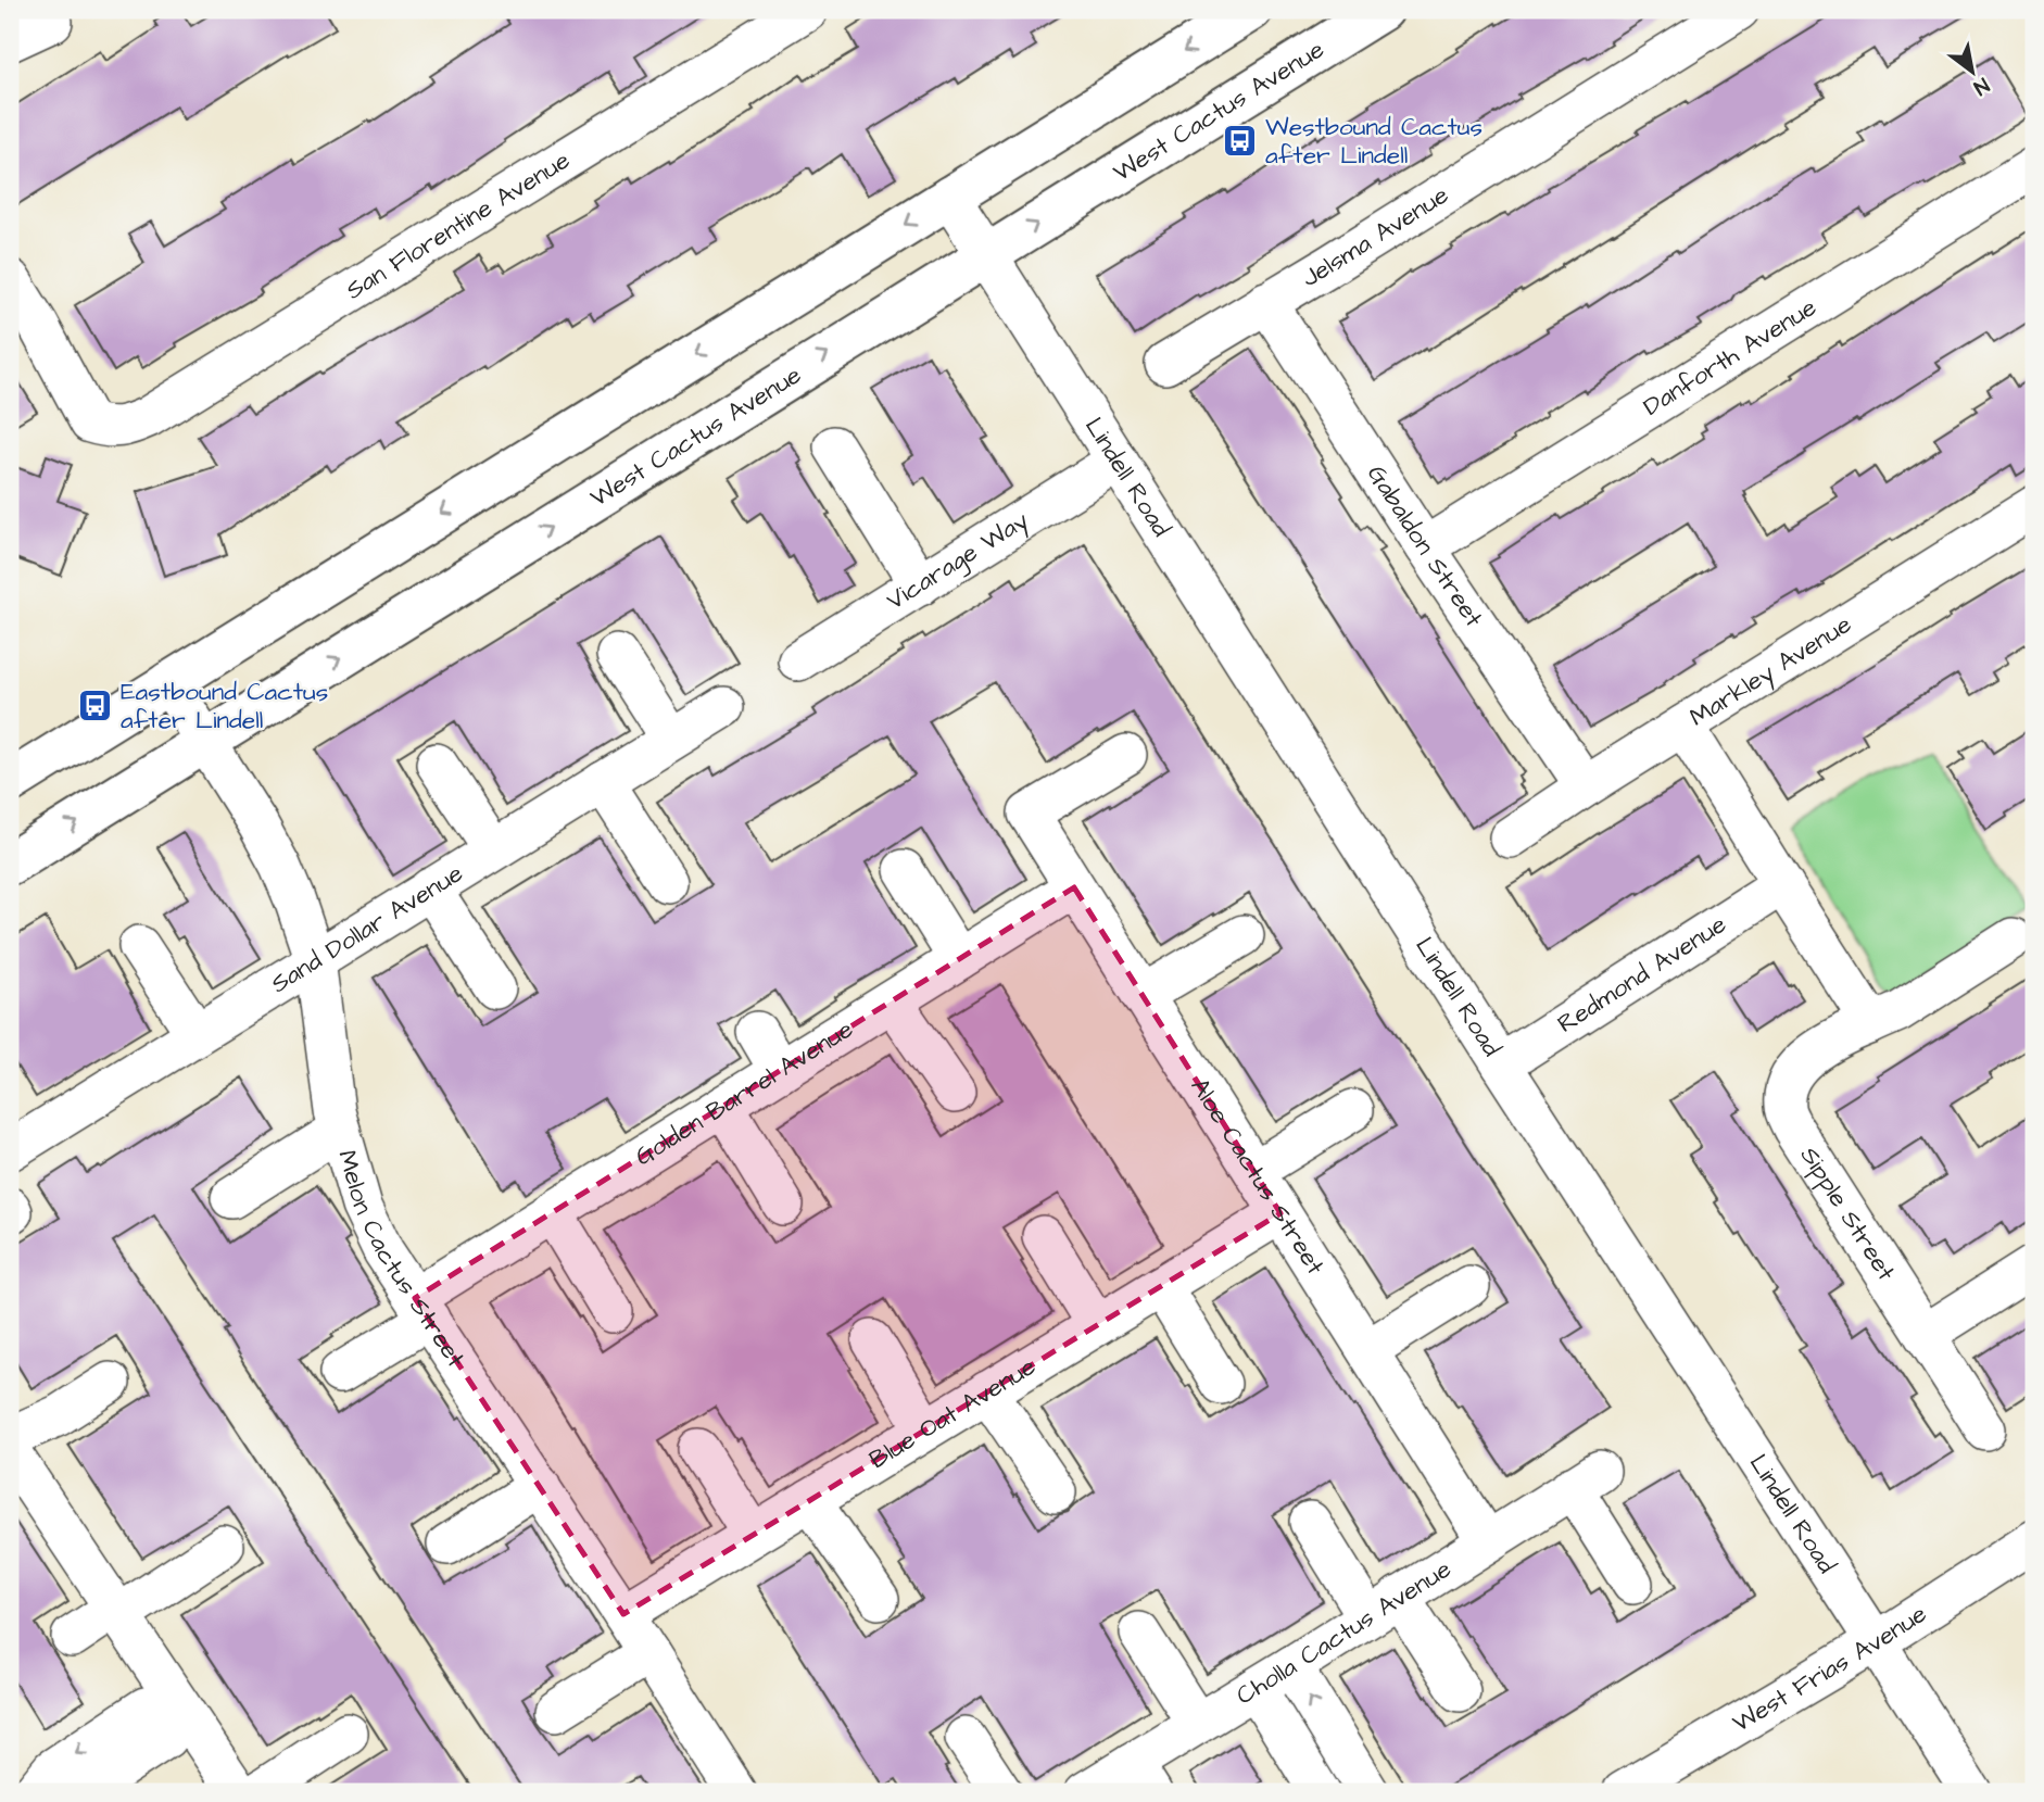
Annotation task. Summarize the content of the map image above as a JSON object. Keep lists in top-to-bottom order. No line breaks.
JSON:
{"streets":{"main road":["West Cactus Avenue"],"street":["San Florentine Avenue","Jelsma Avenue","Danforth Avenue","Lindell Road","Gabaldon Street","Vicarage Way","Markley Avenue","Sand Dollar Avenue","Redmond Avenue","Golden Barrel Avenue","Aloe Cactus Street","Sipple Street","Melon Cactus Street","Blue Oat Avenue","Cholla Cactus Avenue","West Frias Avenue"]},"crossings":[["West Cactus Avenue","Lindell Road"],["West Cactus Avenue","Melon Cactus Street"],["Jelsma Avenue","Gabaldon Street"],["Danforth Avenue","Gabaldon Street"],["Lindell Road","Vicarage Way"],["Lindell Road","Redmond Avenue"],["Lindell Road","West Frias Avenue"],["Gabaldon Street","Markley Avenue"],["Sand Dollar Avenue","Melon Cactus Street"],["Golden Barrel Avenue","Aloe Cactus Street"],["Golden Barrel Avenue","Melon Cactus Street"],["Aloe Cactus Street","Blue Oat Avenue"],["Aloe Cactus Street","Cholla Cactus Avenue"],["Melon Cactus Street","Blue Oat Avenue"]],"places":{"bus stop":["Westbound Cactus after Lindell","Eastbound Cactus after Lindell"]},"north":"bottom right"}
